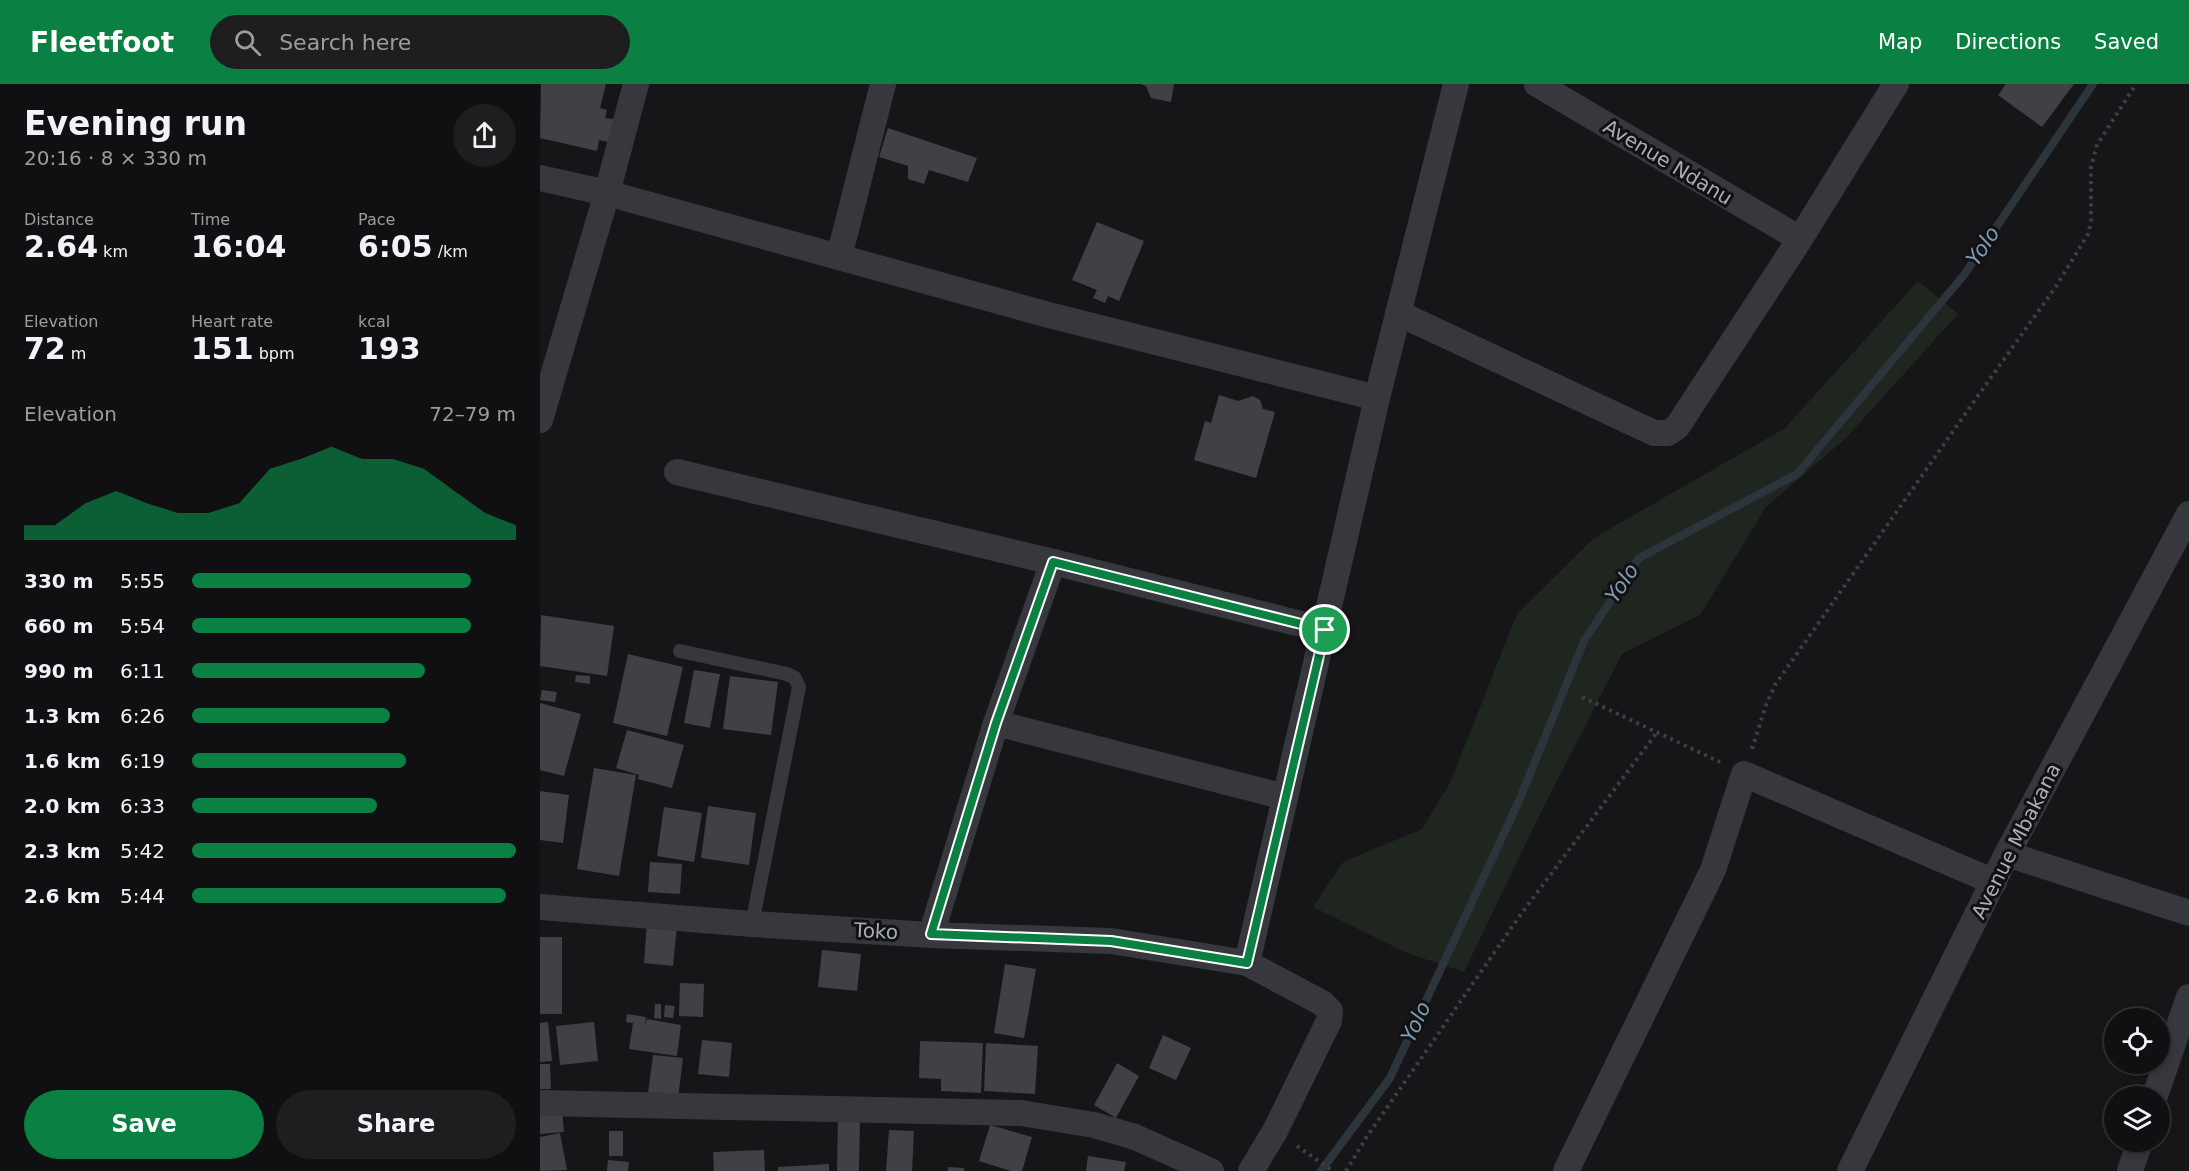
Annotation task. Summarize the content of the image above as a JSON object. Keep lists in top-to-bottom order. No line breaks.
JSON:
{"streets":{"street":["Avenue Ndanu","Avenue Mbakana","Toko"]},"water":["Yolo"],"page":{"header":"Fleetfoot","search":"Search here","nav":["Map","Directions","Saved"],"heading":["Evening run","20:16 · 8 × 330 m"],"stats":[["Distance","2.64 km"],["Time","16:04"],["Pace","6:05 /km"],["Elevation","72 m"],["Heart rate","151 bpm"],["kcal","193"]],"chart":["Elevation","72–79 m"],"list":[{"name":"330 m","note":"5:55"},{"name":"660 m","note":"5:54"},{"name":"990 m","note":"6:11"},{"name":"1.3 km","note":"6:26"},{"name":"1.6 km","note":"6:19"},{"name":"2.0 km","note":"6:33"},{"name":"2.3 km","note":"5:42"},{"name":"2.6 km","note":"5:44"}],"buttons":["Save","Share"]}}
